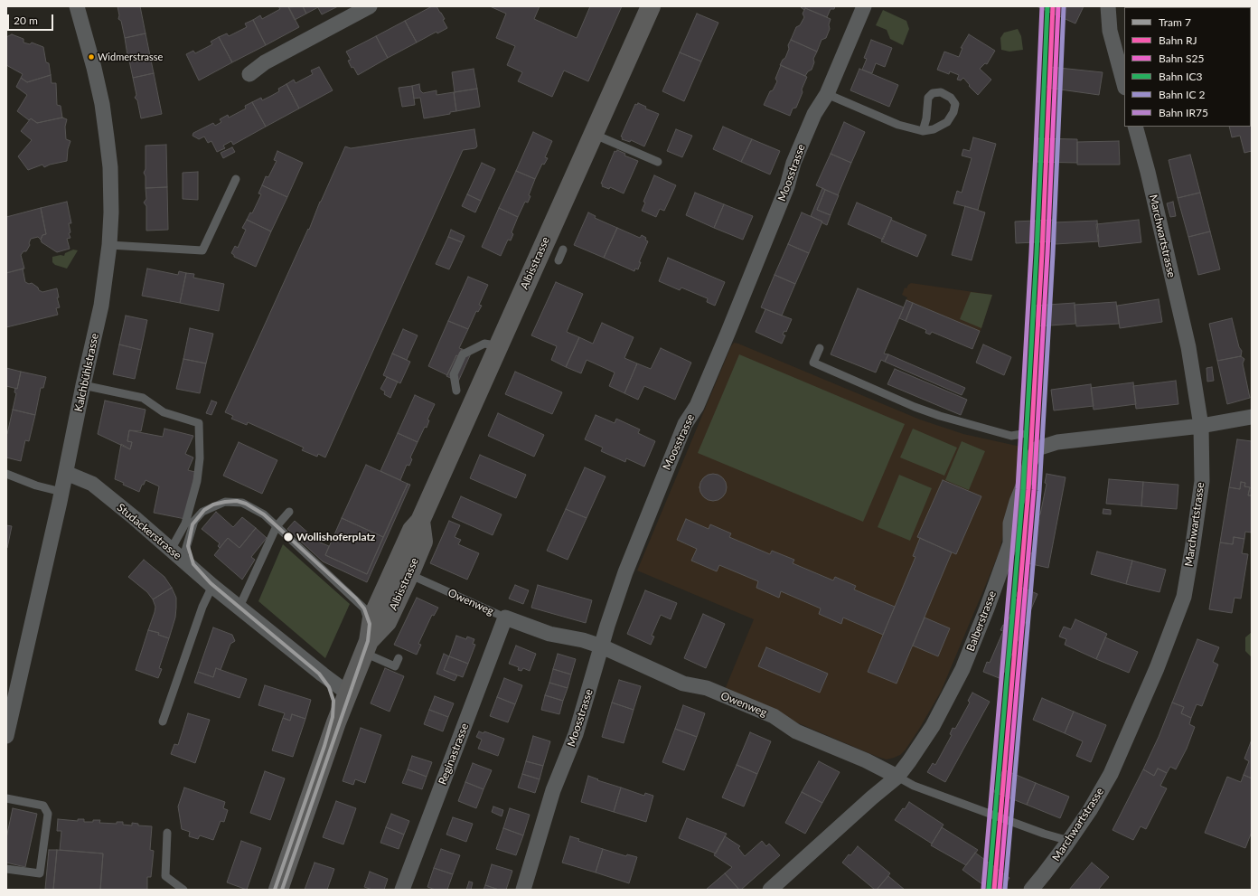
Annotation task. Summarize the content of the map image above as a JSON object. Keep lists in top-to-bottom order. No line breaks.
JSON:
{"streets":{"main road":["Albisstrasse"],"street":["Moosstrasse","Marchwartstrasse","Kalchbühlstrasse","Studackerstrasse","Owenweg","Balberstrasse","Reginastrasse"]},"crossings":[["Moosstrasse","Owenweg"],["Marchwartstrasse","Owenweg"],["Marchwartstrasse","Balberstrasse"],["Albisstrasse","Studackerstrasse"],["Kalchbühlstrasse","Studackerstrasse"],["Owenweg","Balberstrasse"],["Owenweg","Reginastrasse"]],"places":["Widmerstrasse","Wollishoferplatz"],"lines":["rail line RJ","rail line S25","rail line IC3","rail line IR75","tram line 7"],"legend":["Tram 7","Bahn RJ","Bahn S25","Bahn IC3","Bahn IC 2","Bahn IR75"],"scale_bar":"20 m"}
